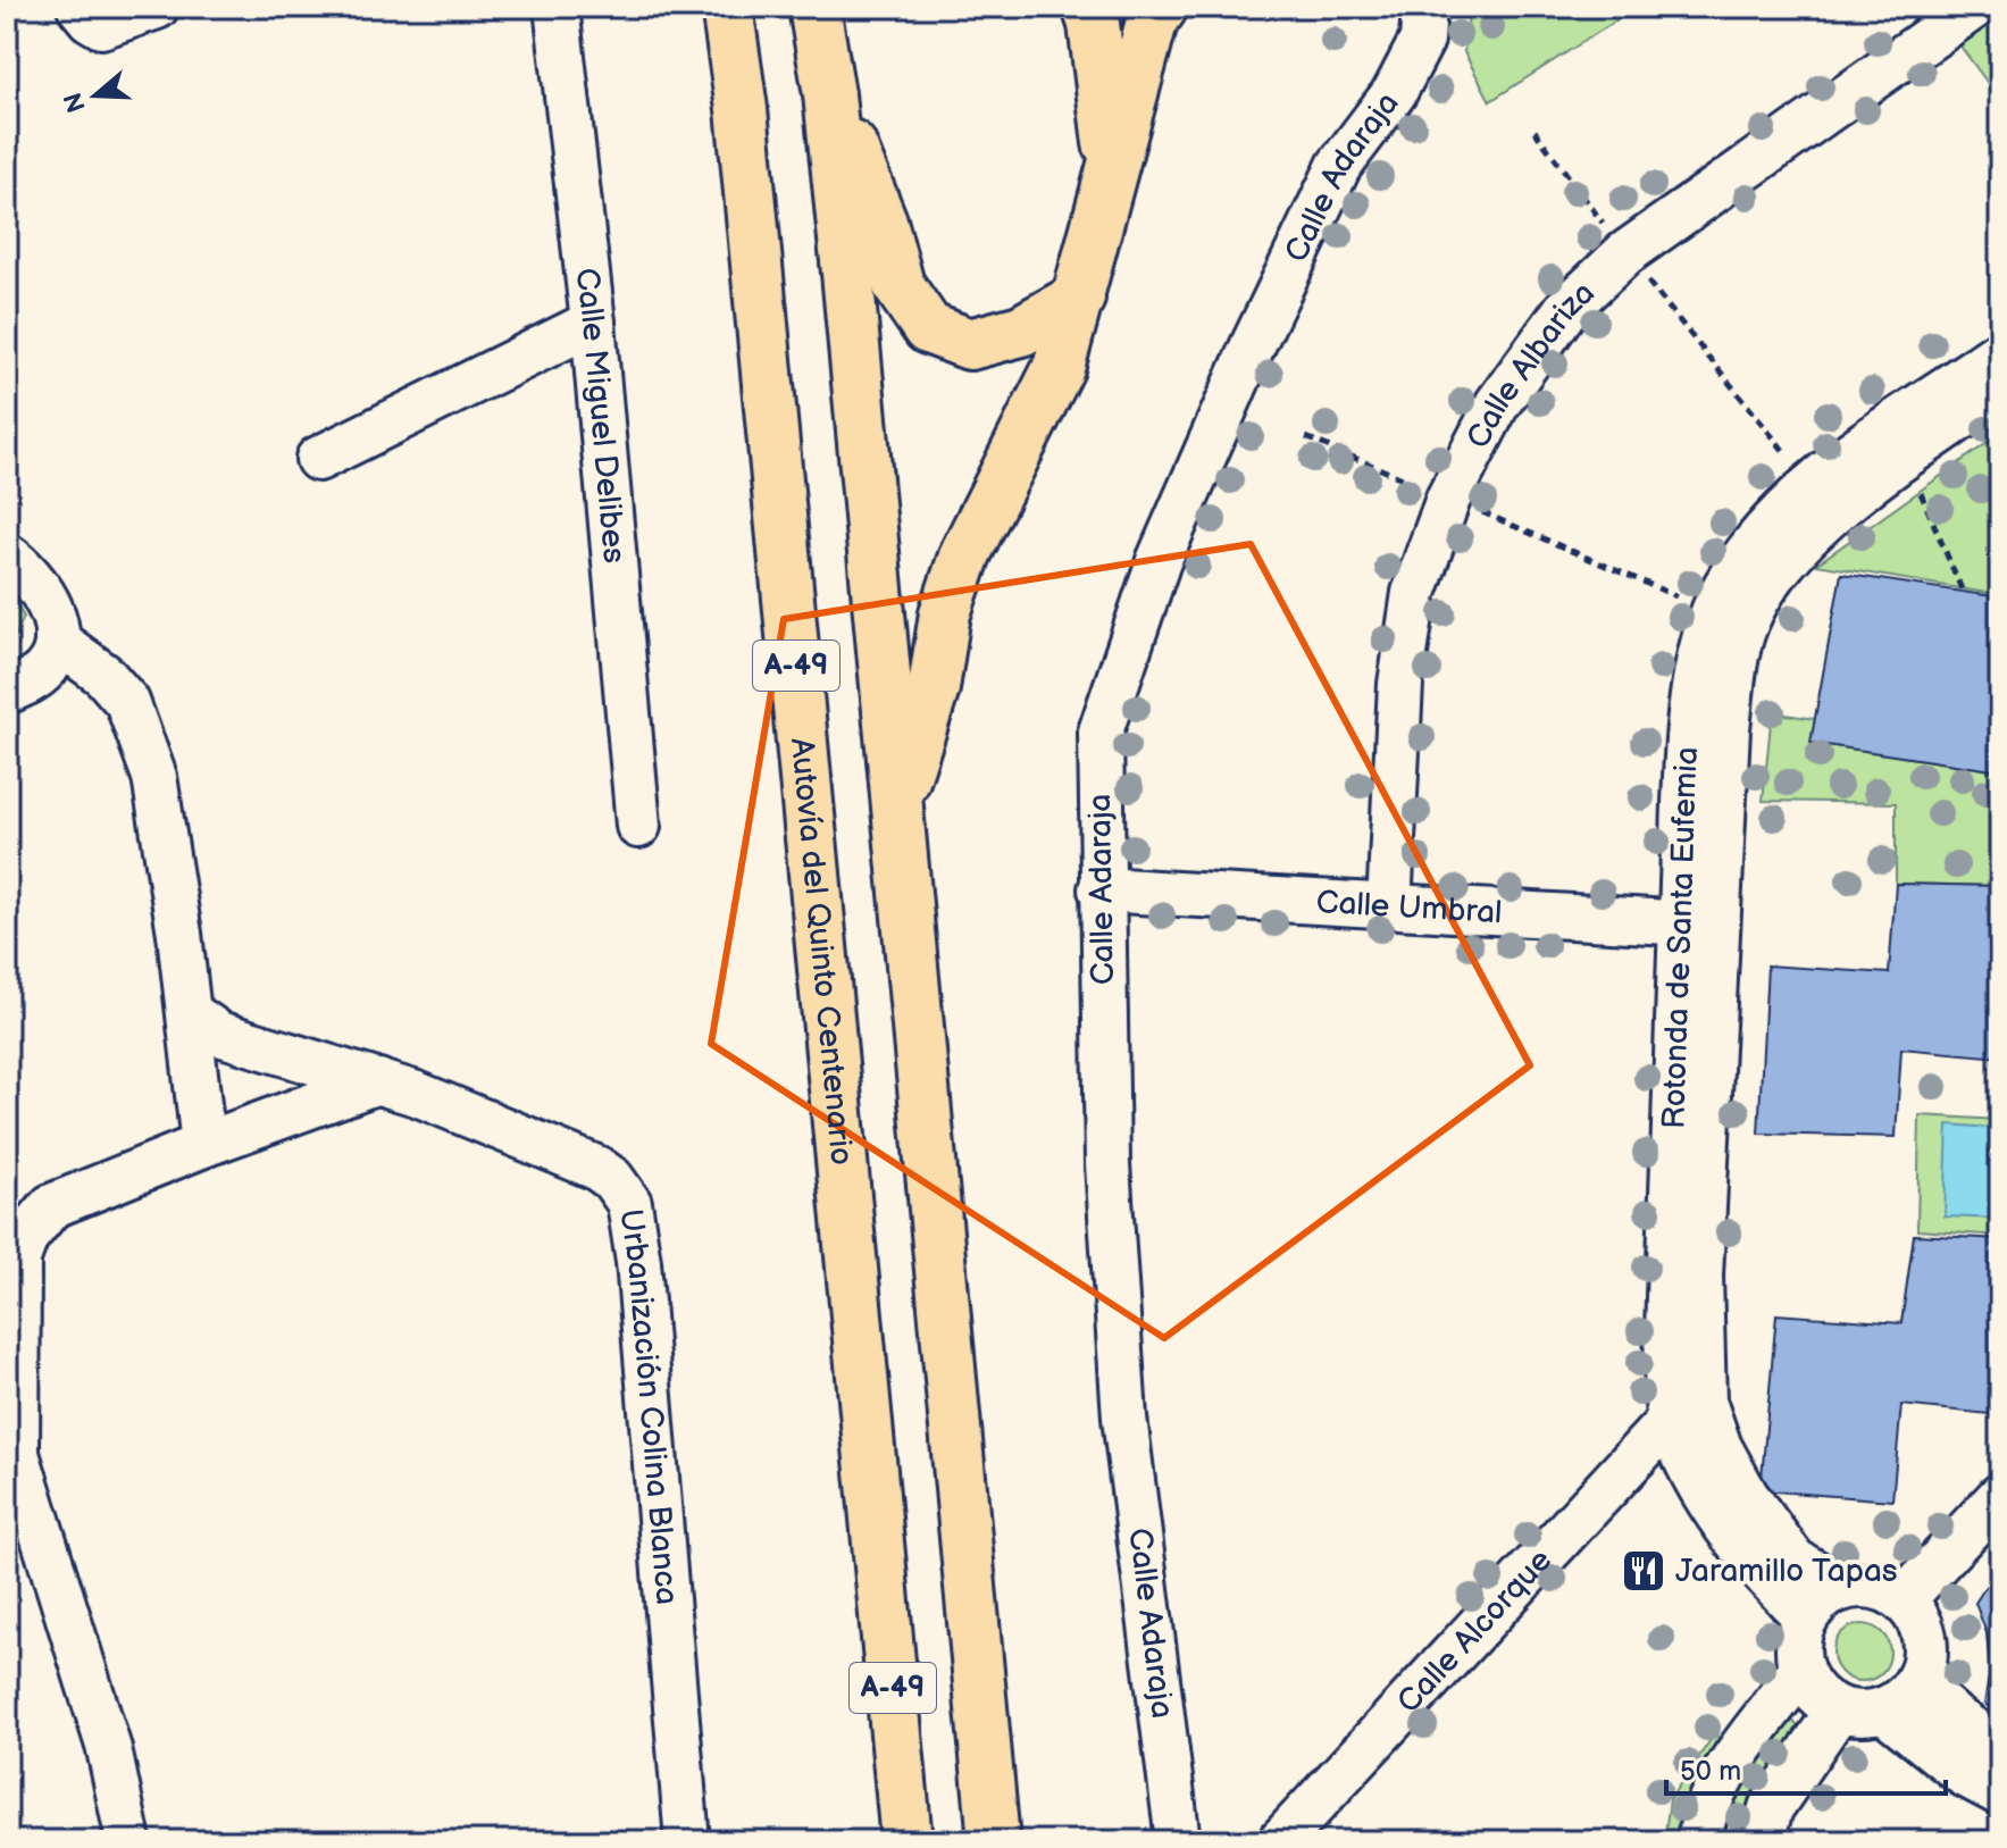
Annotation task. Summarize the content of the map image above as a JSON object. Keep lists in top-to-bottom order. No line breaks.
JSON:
{"streets":{"highway":["A-49","Autovía del Quinto Centenario"],"street":["Calle Adaraja","Calle Albariza","Calle Miguel Delibes","Calle Umbral","Rotonda de Santa Eufemia","Urbanización Colina Blanca","Calle Alcorque"]},"crossings":[["Calle Adaraja","Calle Umbral"],["Calle Albariza","Calle Umbral"],["Calle Umbral","Rotonda de Santa Eufemia"],["Rotonda de Santa Eufemia","Calle Alcorque"]],"places":{"restaurant":["Jaramillo Tapas"]},"scale_bar":"50 m","north":"left"}
